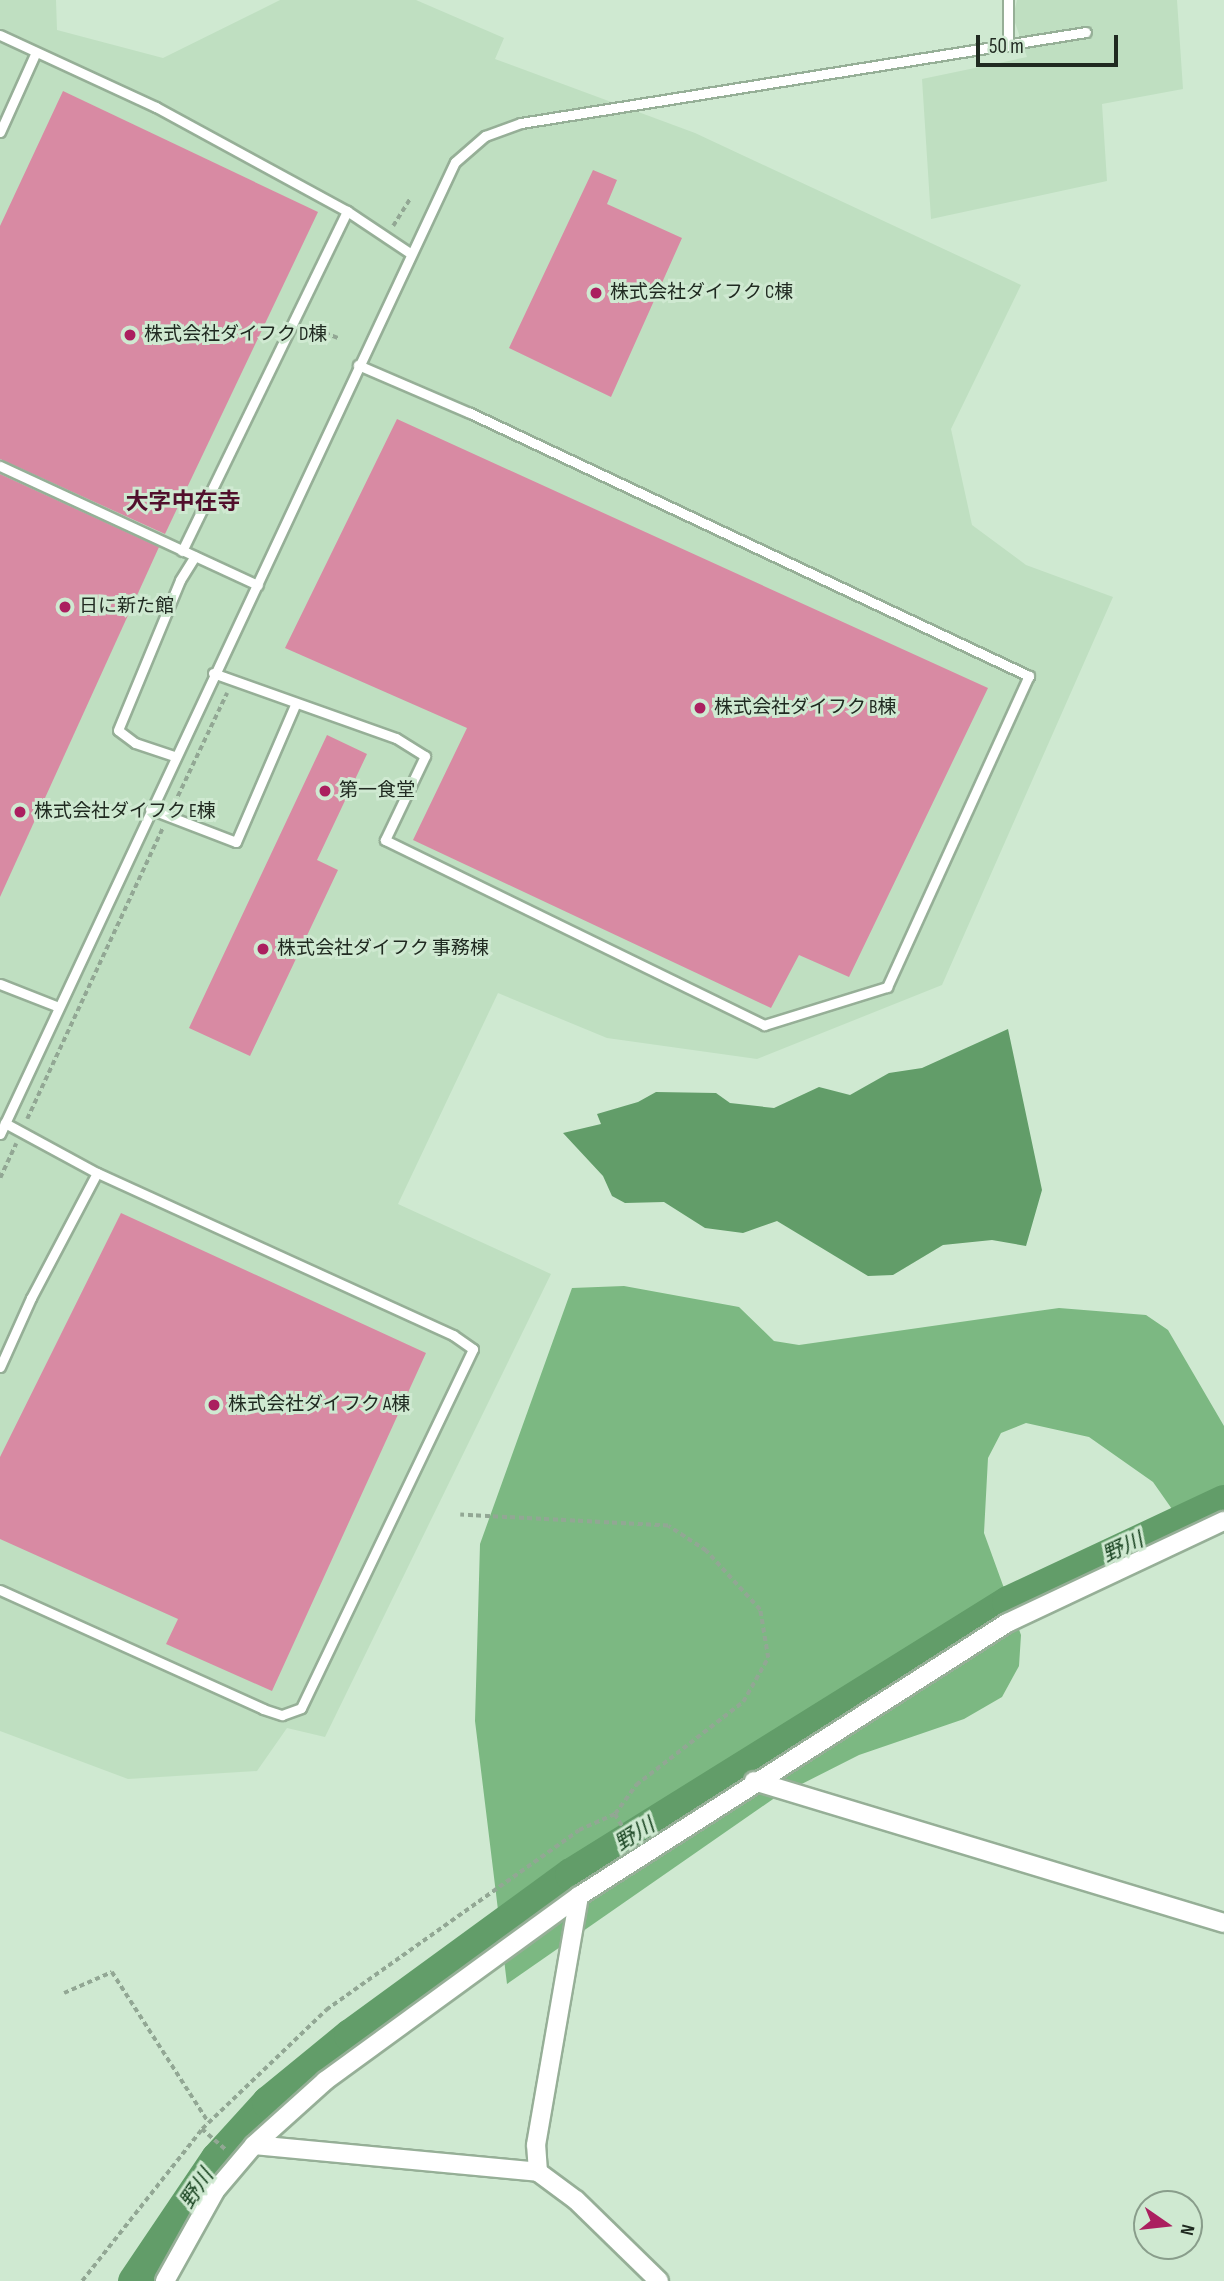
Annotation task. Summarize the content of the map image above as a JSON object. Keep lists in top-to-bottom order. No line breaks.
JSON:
{"districts":["大字中在寺"],"water":["野川"],"places":["株式会社ダイフク C棟","株式会社ダイフク D棟","日に新た館","株式会社ダイフク B棟","第一食堂","株式会社ダイフク E棟","株式会社ダイフク 事務棟","株式会社ダイフク A棟"],"scale_bar":"50 m","north":"right"}
